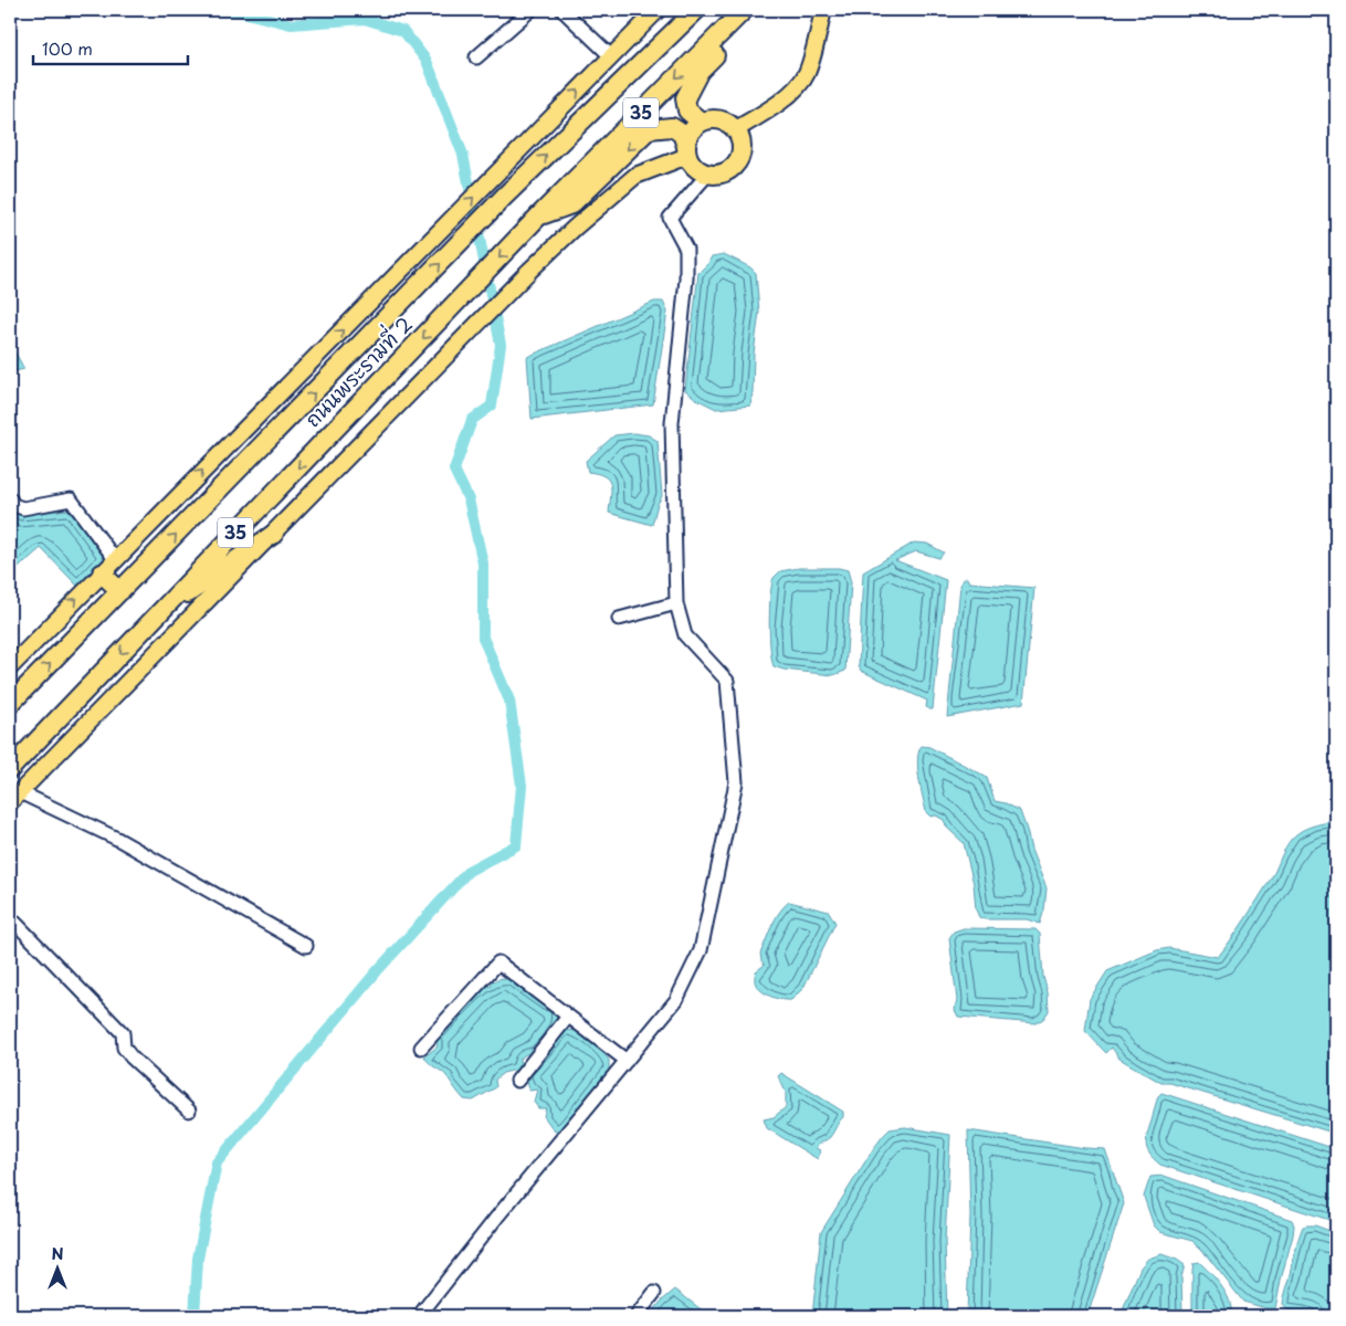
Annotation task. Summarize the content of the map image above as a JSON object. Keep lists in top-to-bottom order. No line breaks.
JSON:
{"streets":{"highway":["35","ถนนพระรามที่ 2"]},"scale_bar":"100 m","north":"top"}
